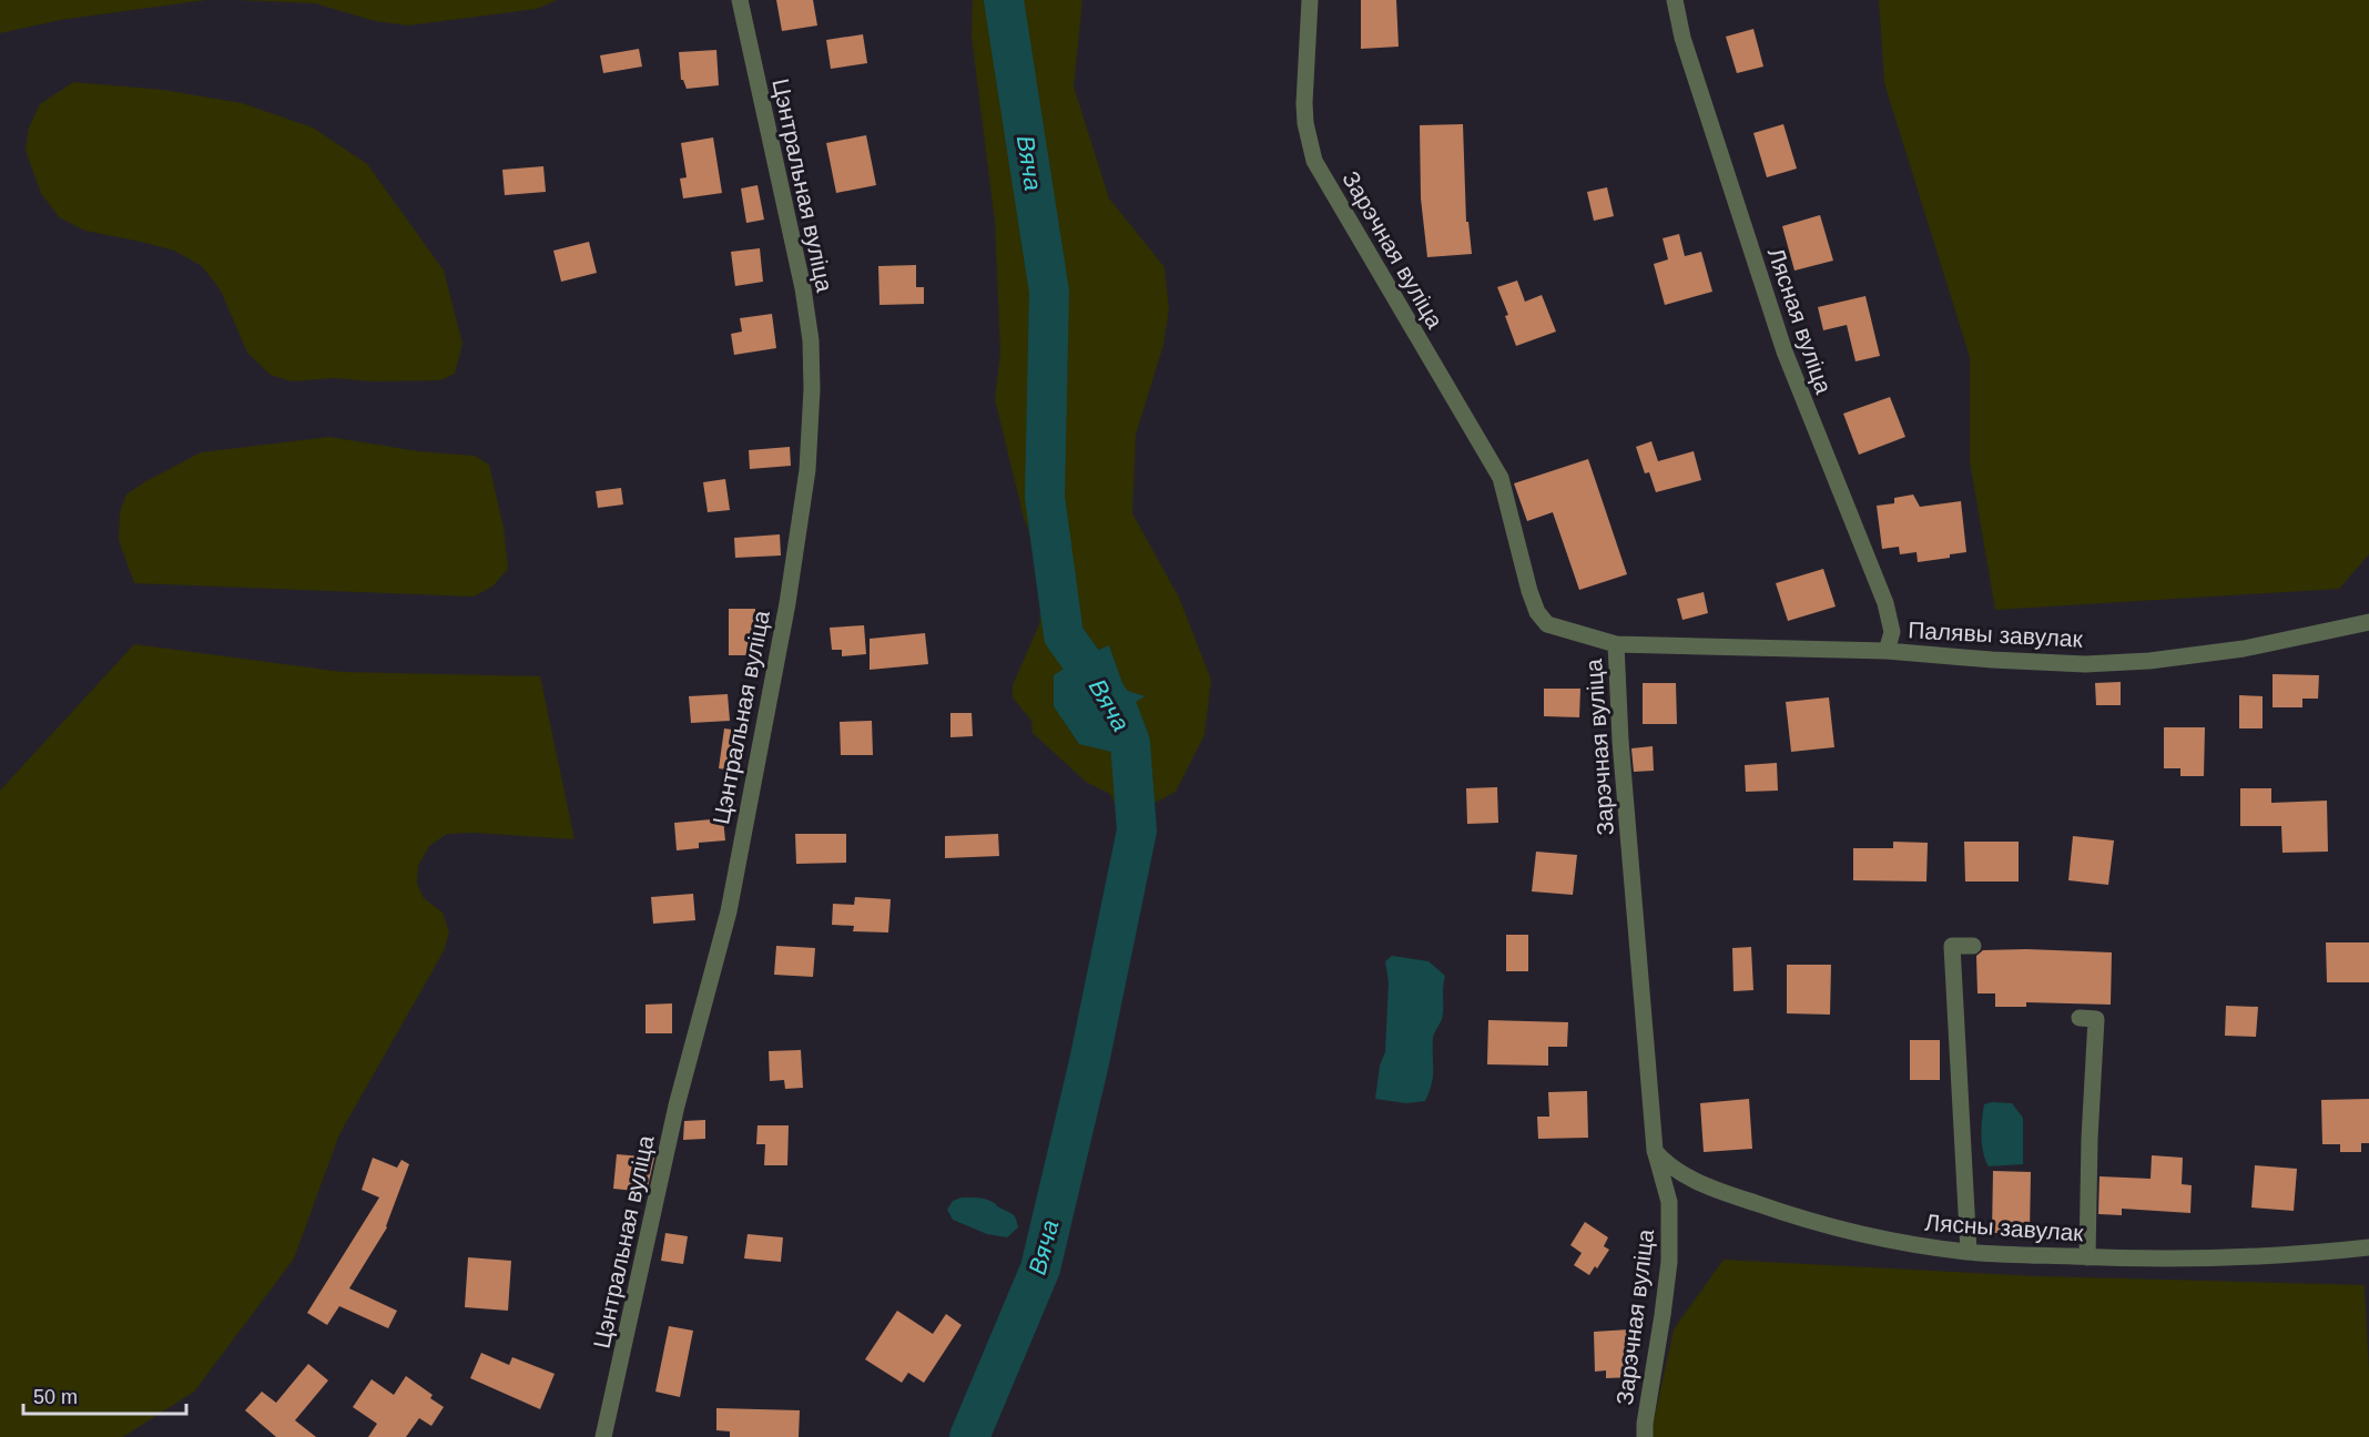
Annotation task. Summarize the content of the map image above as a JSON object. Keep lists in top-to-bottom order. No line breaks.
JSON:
{"streets":{"street":["Цэнтральная вуліца","Зарэчная вуліца","Лясная вуліца","Палявы завулак","Лясны завулак"]},"crossings":[["Зарэчная вуліца","Палявы завулак"],["Зарэчная вуліца","Лясны завулак"],["Лясная вуліца","Палявы завулак"]],"water":["Вяча"],"scale_bar":"50 m"}
